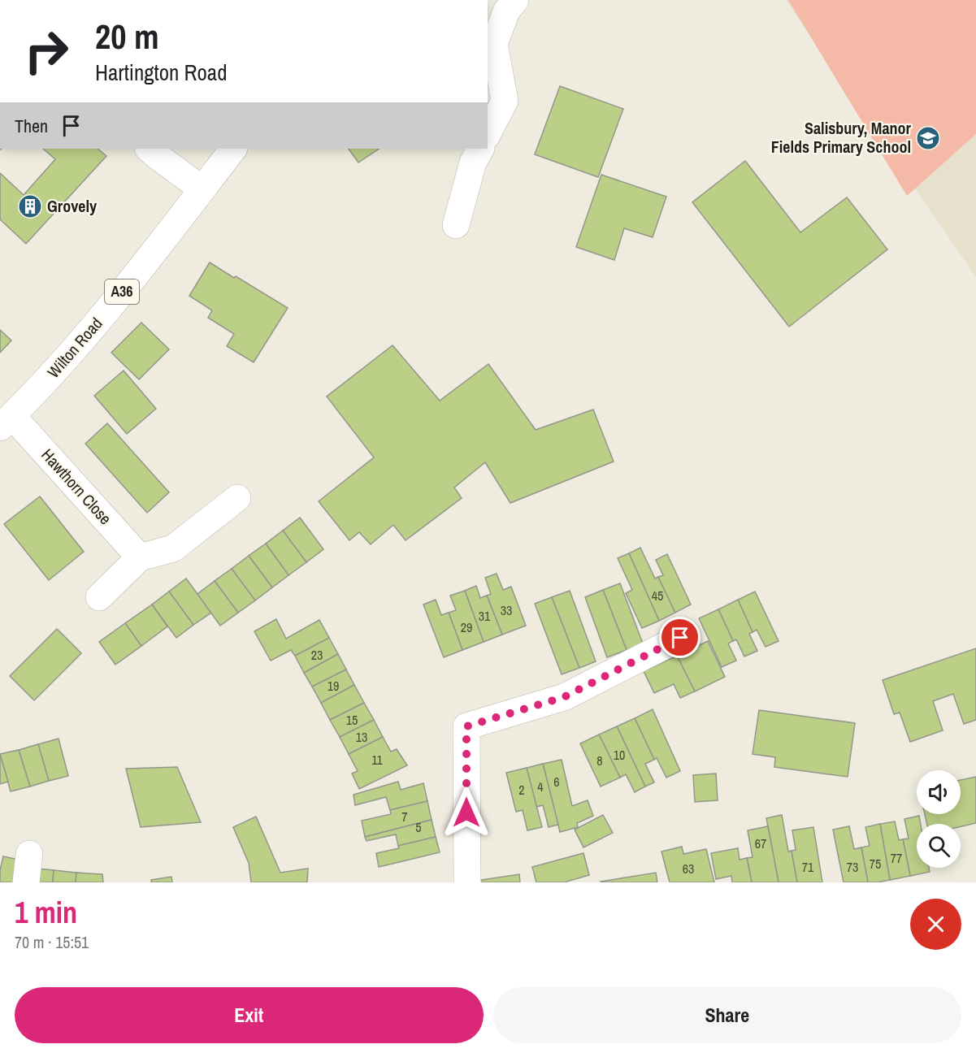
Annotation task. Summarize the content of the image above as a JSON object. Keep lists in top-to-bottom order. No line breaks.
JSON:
{"streets":{"main road":["A36","Wilton Road","Hawthorn Close"]},"crossings":[["Wilton Road","Hawthorn Close"]],"places":{"school or university":["Salisbury, Manor Fields Primary School"],"building":["Grovely"]},"house_numbers":["45","33","31","29","23","19","15","13","10","11","8","6","4","2","7","5","67","77","75","71","73","63"],"page":{"turn":["20 m","Hartington Road"],"then":"Then","heading":["1 min","70 m · 15:51"],"buttons":["Exit","Share"]}}
